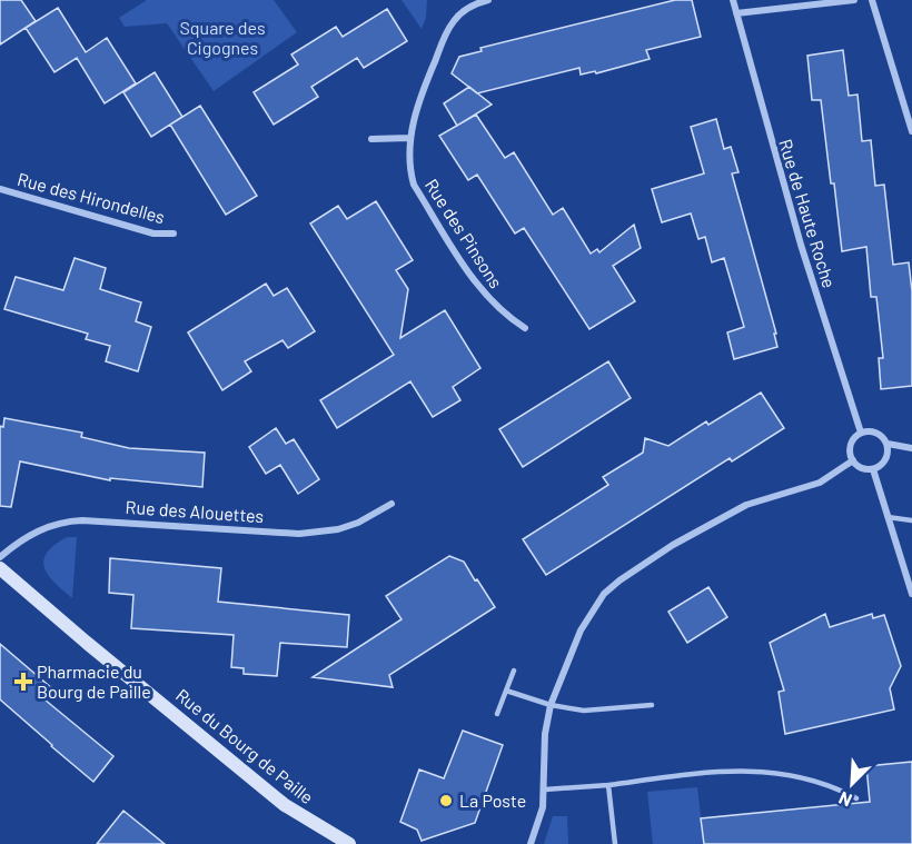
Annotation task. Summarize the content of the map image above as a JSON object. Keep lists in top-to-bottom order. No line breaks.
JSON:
{"streets":{"street":["Rue des Hirondelles","Rue de Haute Roche","Rue des Pinsons","Rue des Alouettes","Rue du Bourg de Paille"]},"parks":["Square des Cigognes"],"places":{"health":["Pharmacie du Bourg de Paille"],"other":["La Poste"]},"north":"bottom left"}
